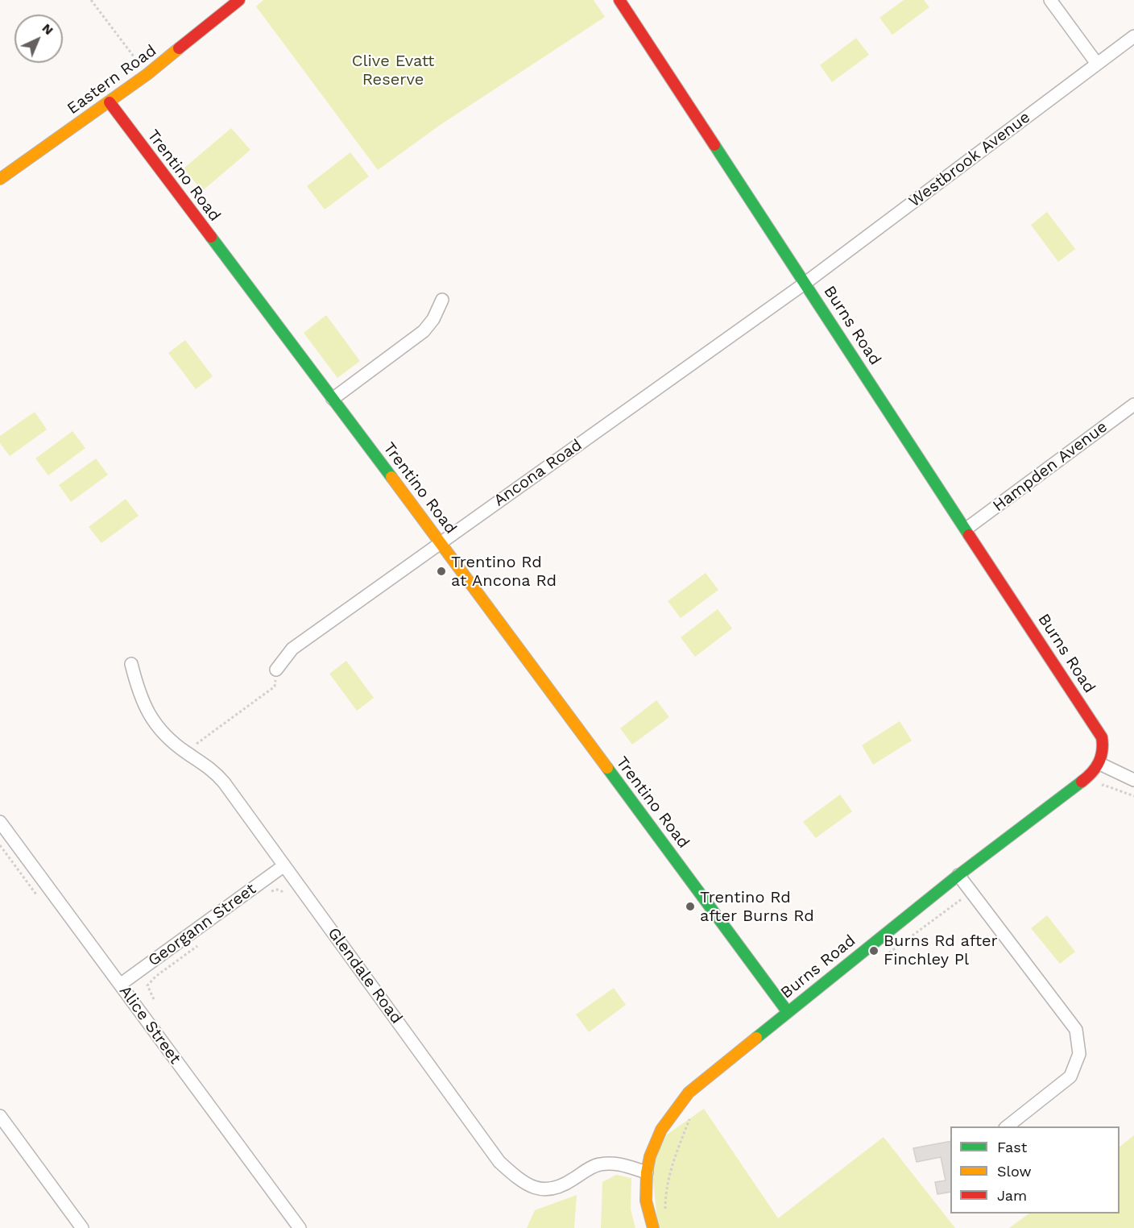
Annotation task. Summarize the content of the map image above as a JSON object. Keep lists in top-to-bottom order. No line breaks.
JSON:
{"streets":{"main road":["Eastern Road","Trentino Road","Burns Road"],"street":["Westbrook Avenue","Hampden Avenue","Ancona Road","Georgann Street","Glendale Road","Alice Street"]},"crossings":[["Eastern Road","Trentino Road"],["Westbrook Avenue","Burns Road"],["Westbrook Avenue","Ancona Road"],["Trentino Road","Burns Road"],["Trentino Road","Ancona Road"],["Burns Road","Hampden Avenue"],["Burns Road","Ancona Road"],["Burns Road","Glendale Road"],["Georgann Street","Glendale Road"],["Georgann Street","Alice Street"]],"parks":["Clive Evatt Reserve"],"places":["Trentino Rd at Ancona Rd","Trentino Rd after Burns Rd","Burns Rd after Finchley Pl"],"legend":["Fast","Slow","Jam"],"north":"top right"}
